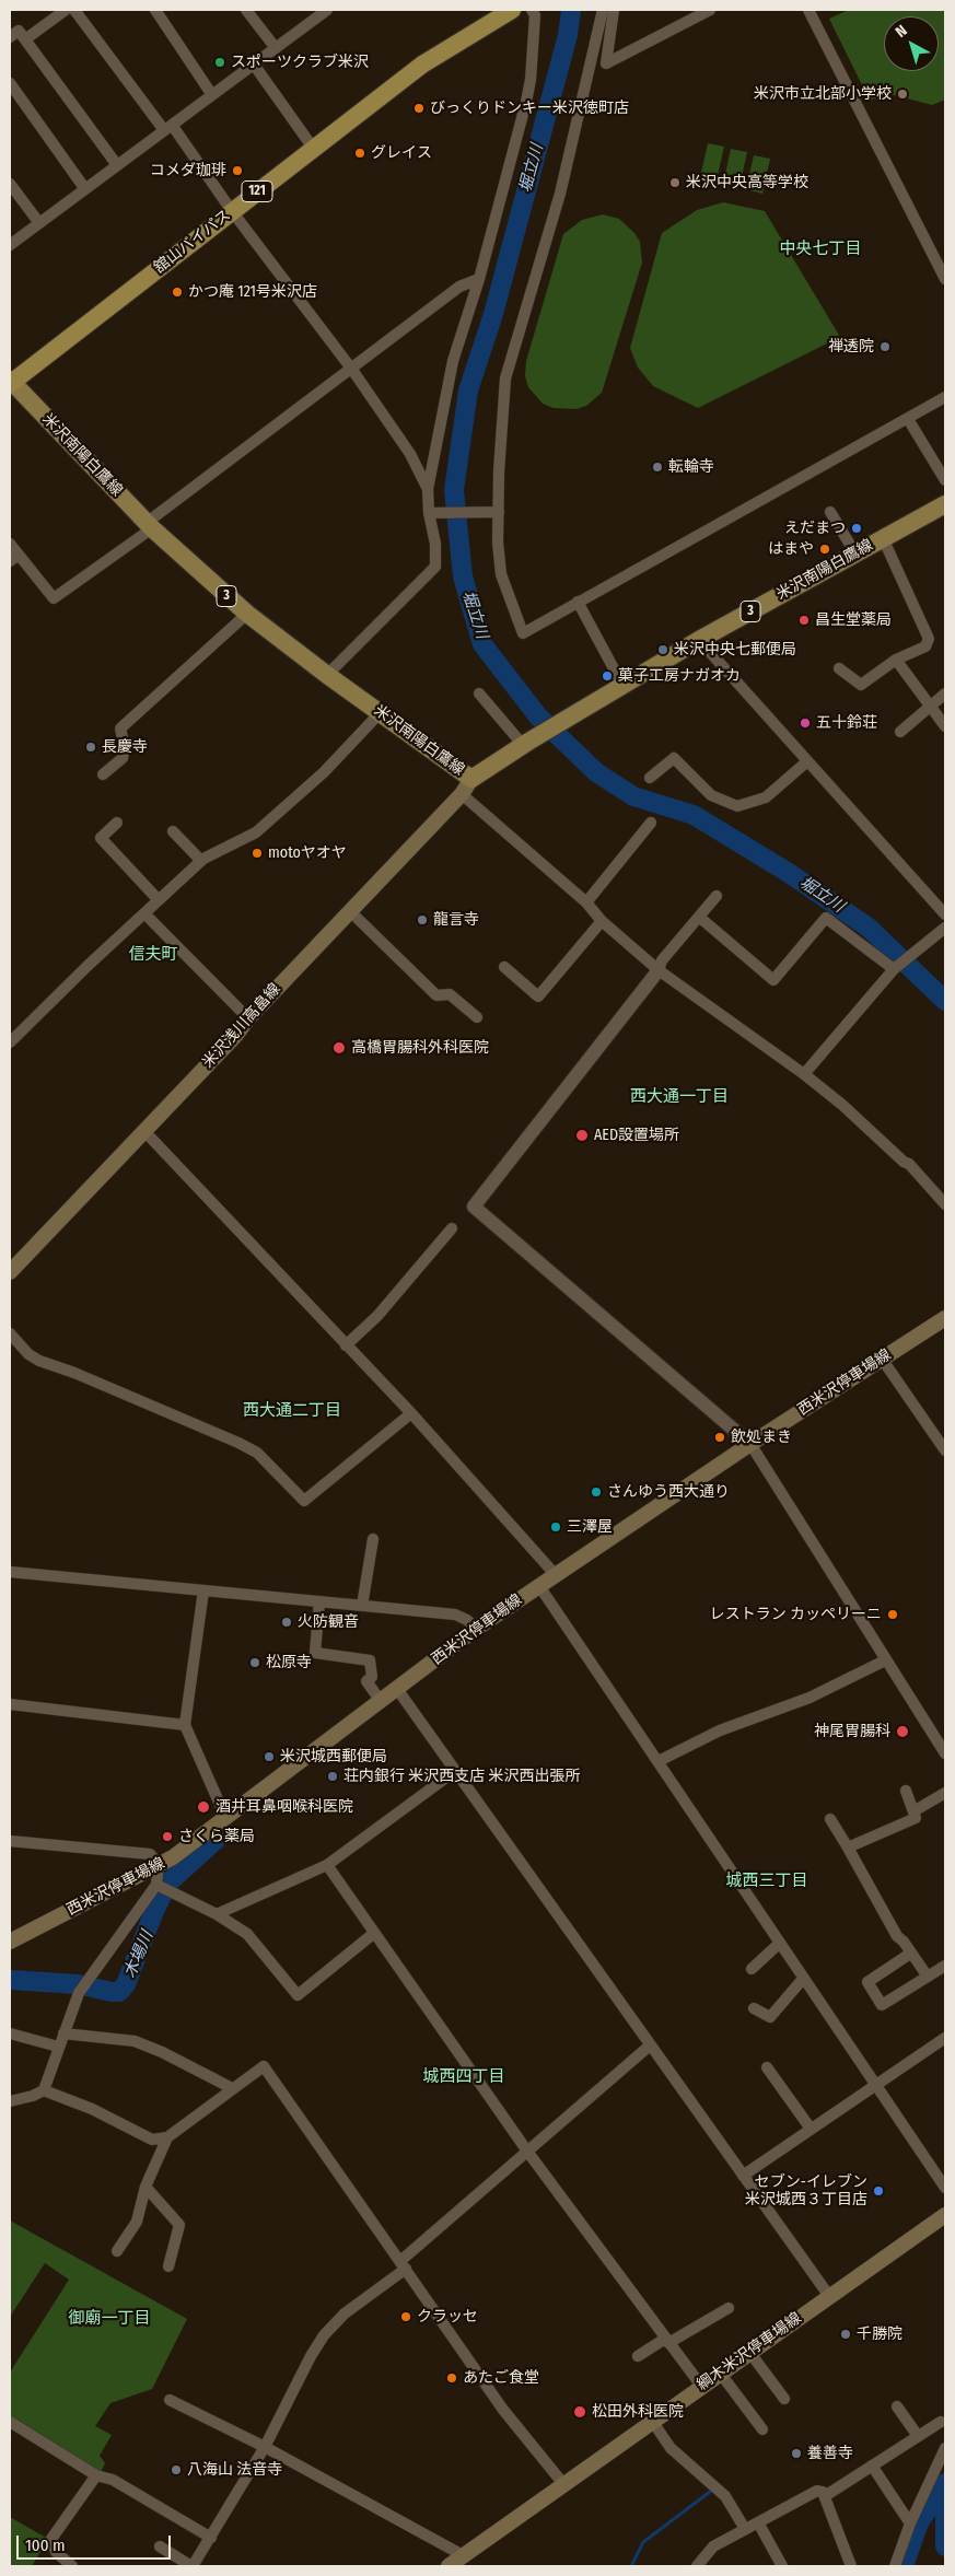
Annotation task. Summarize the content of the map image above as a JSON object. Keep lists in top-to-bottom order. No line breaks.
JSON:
{"streets":{"highway":["121","舘山バイパス"],"main road":["米沢南陽白鷹線","3","米沢浅川高畠線","西米沢停車場線","綱木米沢停車場線"]},"crossings":[["舘山バイパス","米沢南陽白鷹線"],["米沢南陽白鷹線","米沢浅川高畠線"]],"districts":["中央七丁目","信夫町","西大通一丁目","西大通二丁目","城西三丁目","城西四丁目","御廟一丁目"],"water":["堀立川","木場川"],"places":["スポーツクラブ米沢","米沢市立北部小学校","びっくりドンキー米沢徳町店","グレイス","コメダ珈琲","米沢中央高等学校","かつ庵 121号米沢店","禅透院","転輪寺","えだまつ","はまや","昌生堂薬局","米沢中央七郵便局","菓子工房ナガオカ","五十鈴荘","長慶寺","motoヤオヤ","龍言寺","高橋胃腸科外科医院","AED設置場所","飲処まき","さんゆう西大通り","三澤屋","レストラン カッペリーニ","火防観音","松原寺","神尾胃腸科","米沢城西郵便局","荘内銀行 米沢西支店 米沢西出張所","酒井耳鼻咽喉科医院","さくら薬局","セブン-イレブン 米沢城西３丁目店","クラッセ","千勝院","あたご食堂","松田外科医院","養善寺","八海山 法音寺"],"scale_bar":"100 m","north":"top left"}
